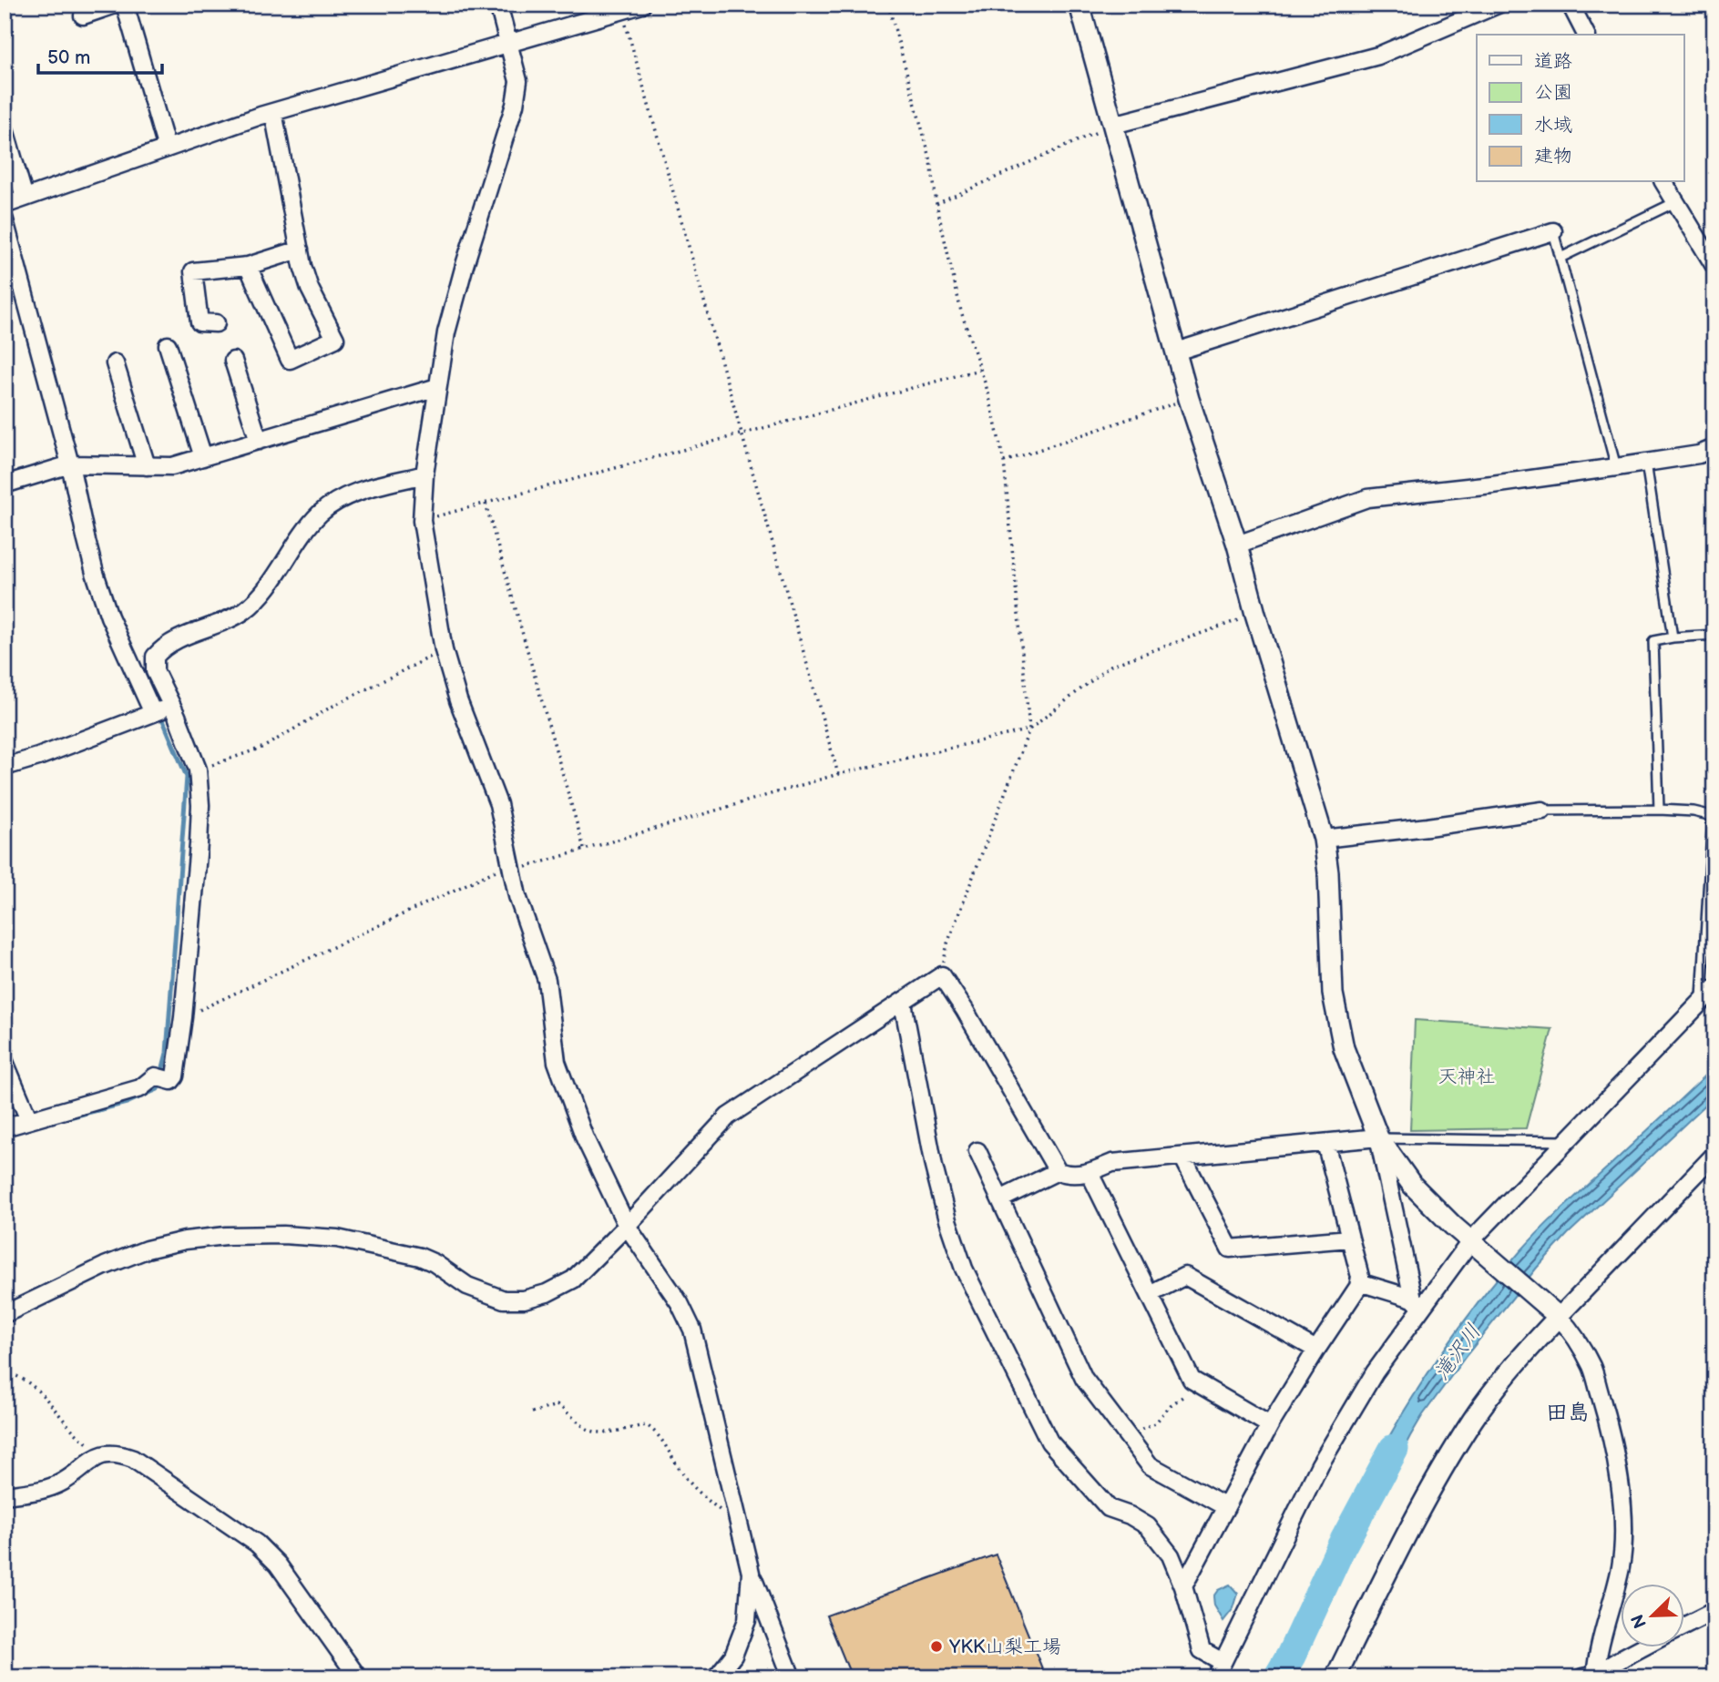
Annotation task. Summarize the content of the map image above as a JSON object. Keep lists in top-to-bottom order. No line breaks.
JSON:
{"districts":["田島"],"water":["滝沢川"],"parks":["天神社"],"places":["YKK山梨工場"],"legend":["道路","公園","水域","建物"],"scale_bar":"50 m","north":"bottom left"}
